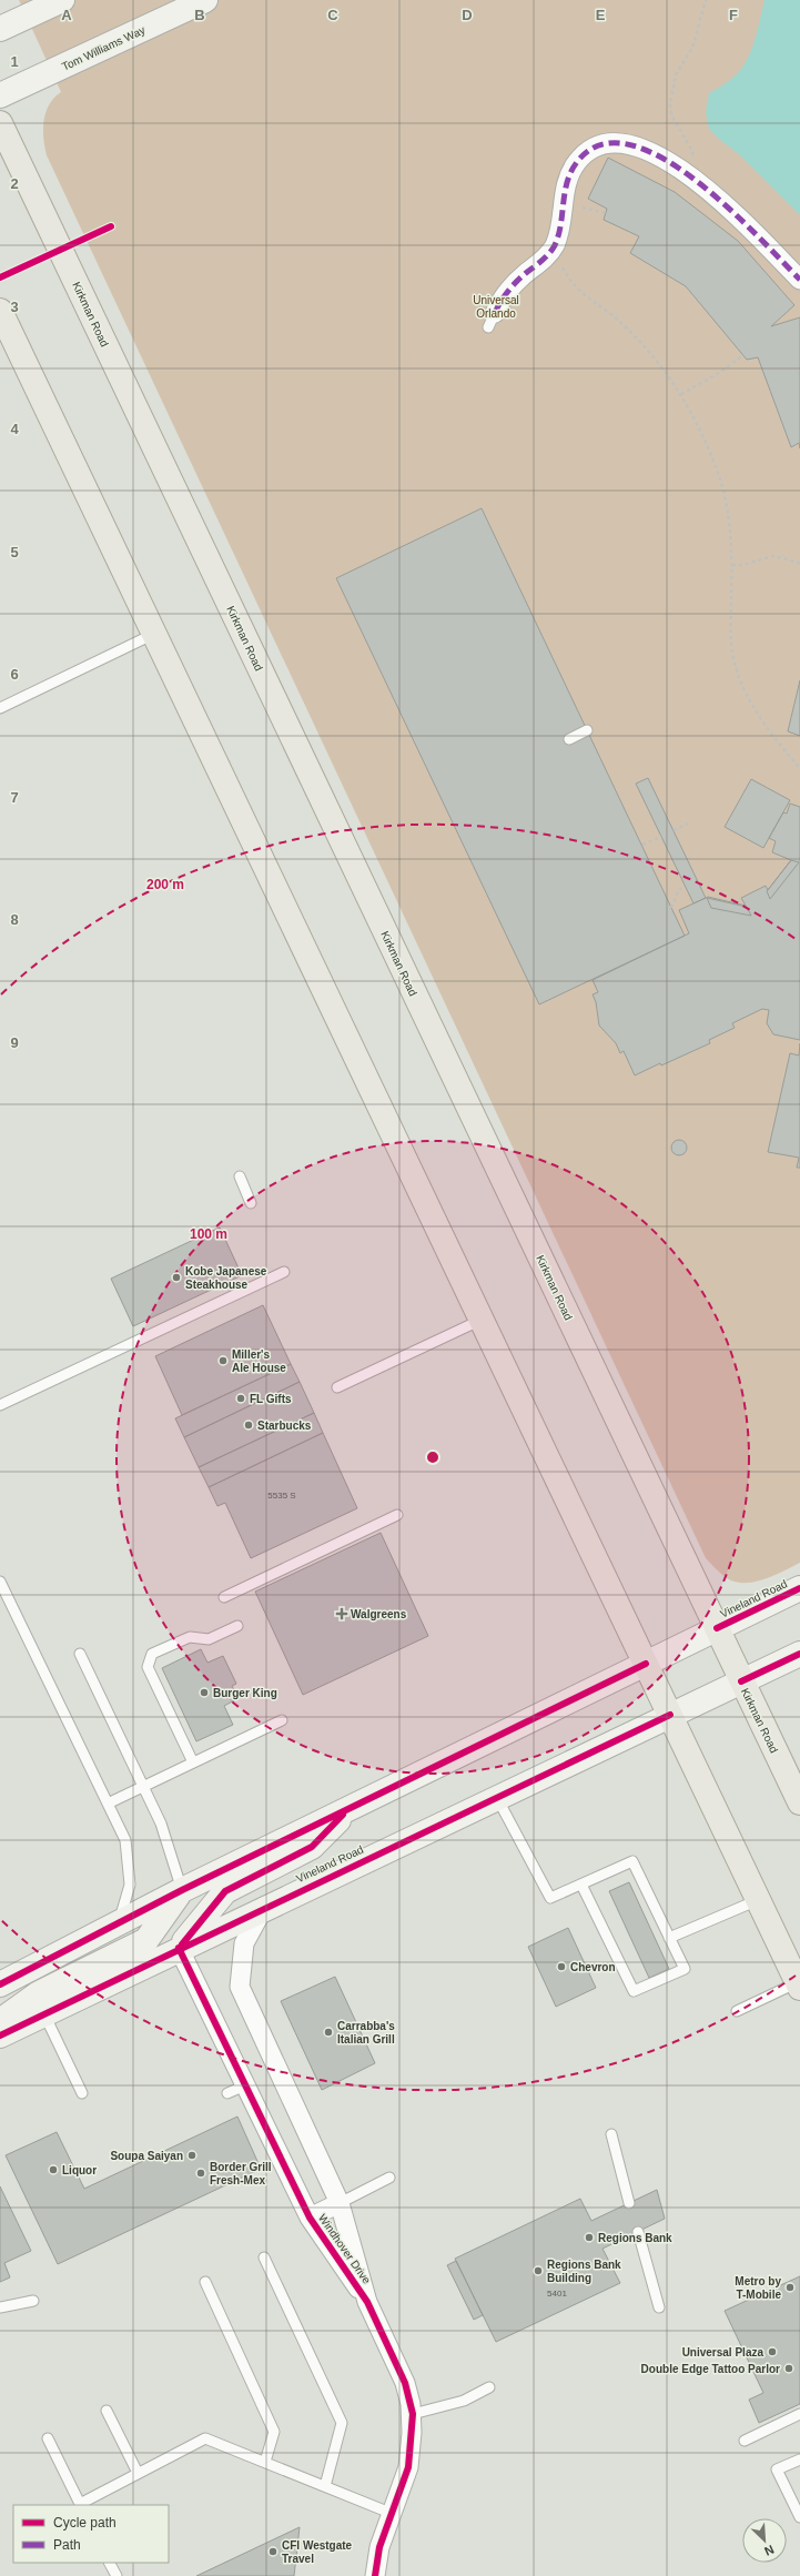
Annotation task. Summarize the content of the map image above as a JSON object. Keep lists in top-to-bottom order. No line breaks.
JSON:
{"streets":{"main road":["Kirkman Road"],"street":["Tom Williams Way","Vineland Road","Windhover Drive"]},"crossings":[["Kirkman Road","Vineland Road"],["Vineland Road","Windhover Drive"]],"parks":["Universal Orlando"],"places":{"other":["Kobe Japanese Steakhouse","Miller's Ale House","FL Gifts","Starbucks","Burger King","Chevron","Carrabba's Italian Grill","Soupa Saiyan","Liquor","Border Grill Fresh-Mex","Regions Bank","Regions Bank Building","Metro by T-Mobile","Universal Plaza","Double Edge Tattoo Parlor","CFI Westgate Travel"],"health":["Walgreens"]},"house_numbers":["5535 S","5401"],"legend":["Cycle path","Path"],"north":"bottom right","grid":{"columns":["A","B","C","D","E","F"],"rows":["1","2","3","4","5","6","7","8","9"]},"rings":["200 m","100 m"]}
